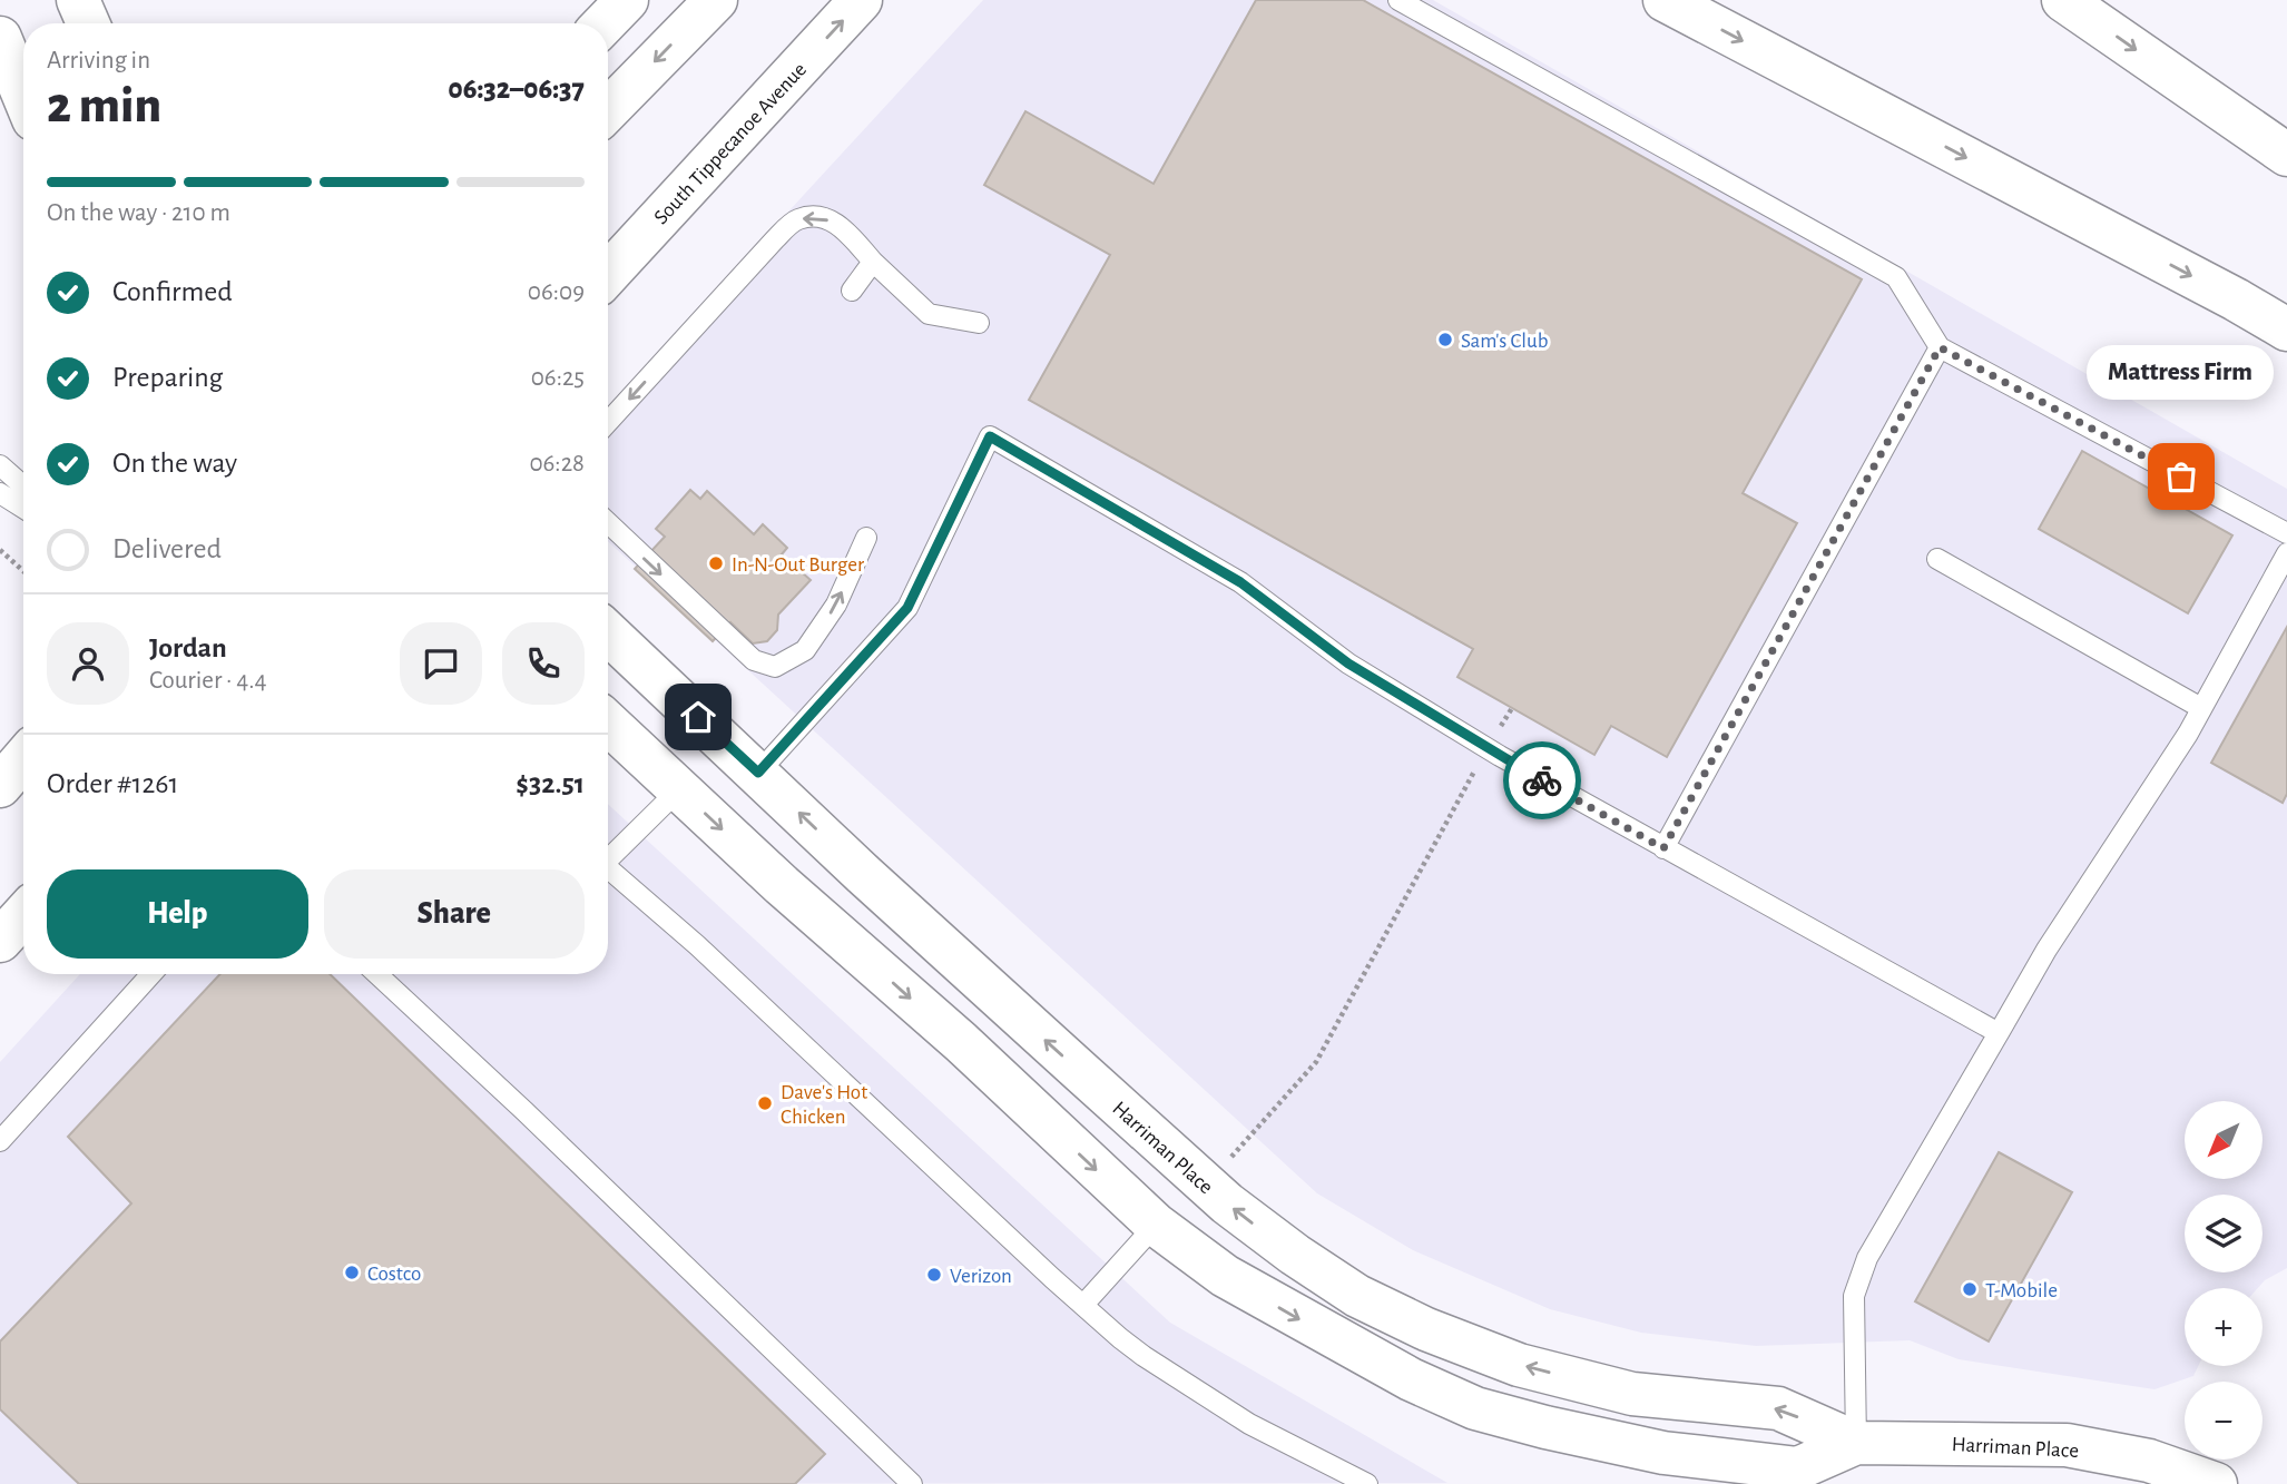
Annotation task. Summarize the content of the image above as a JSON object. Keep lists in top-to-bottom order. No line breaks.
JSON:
{"streets":{"main road":["South Tippecanoe Avenue","Harriman Place"]},"places":["Sam's Club","Mattress Firm","In-N-Out Burger","Dave's Hot Chicken","Costco","Verizon","T-Mobile"],"north":"bottom left","page":{"heading":["2 min","Arriving in","06:32–06:37"],"panel":["Jordan","Courier · 4.4","Order #1261","$32.51"],"bar":"On the way · 210 m","list":[["Confirmed","06:09"],["Preparing","06:25"],["On the way","06:28"],"Delivered"],"bubble":"Mattress Firm","buttons":["Help","Share"],"map_buttons":["+","−"]}}
